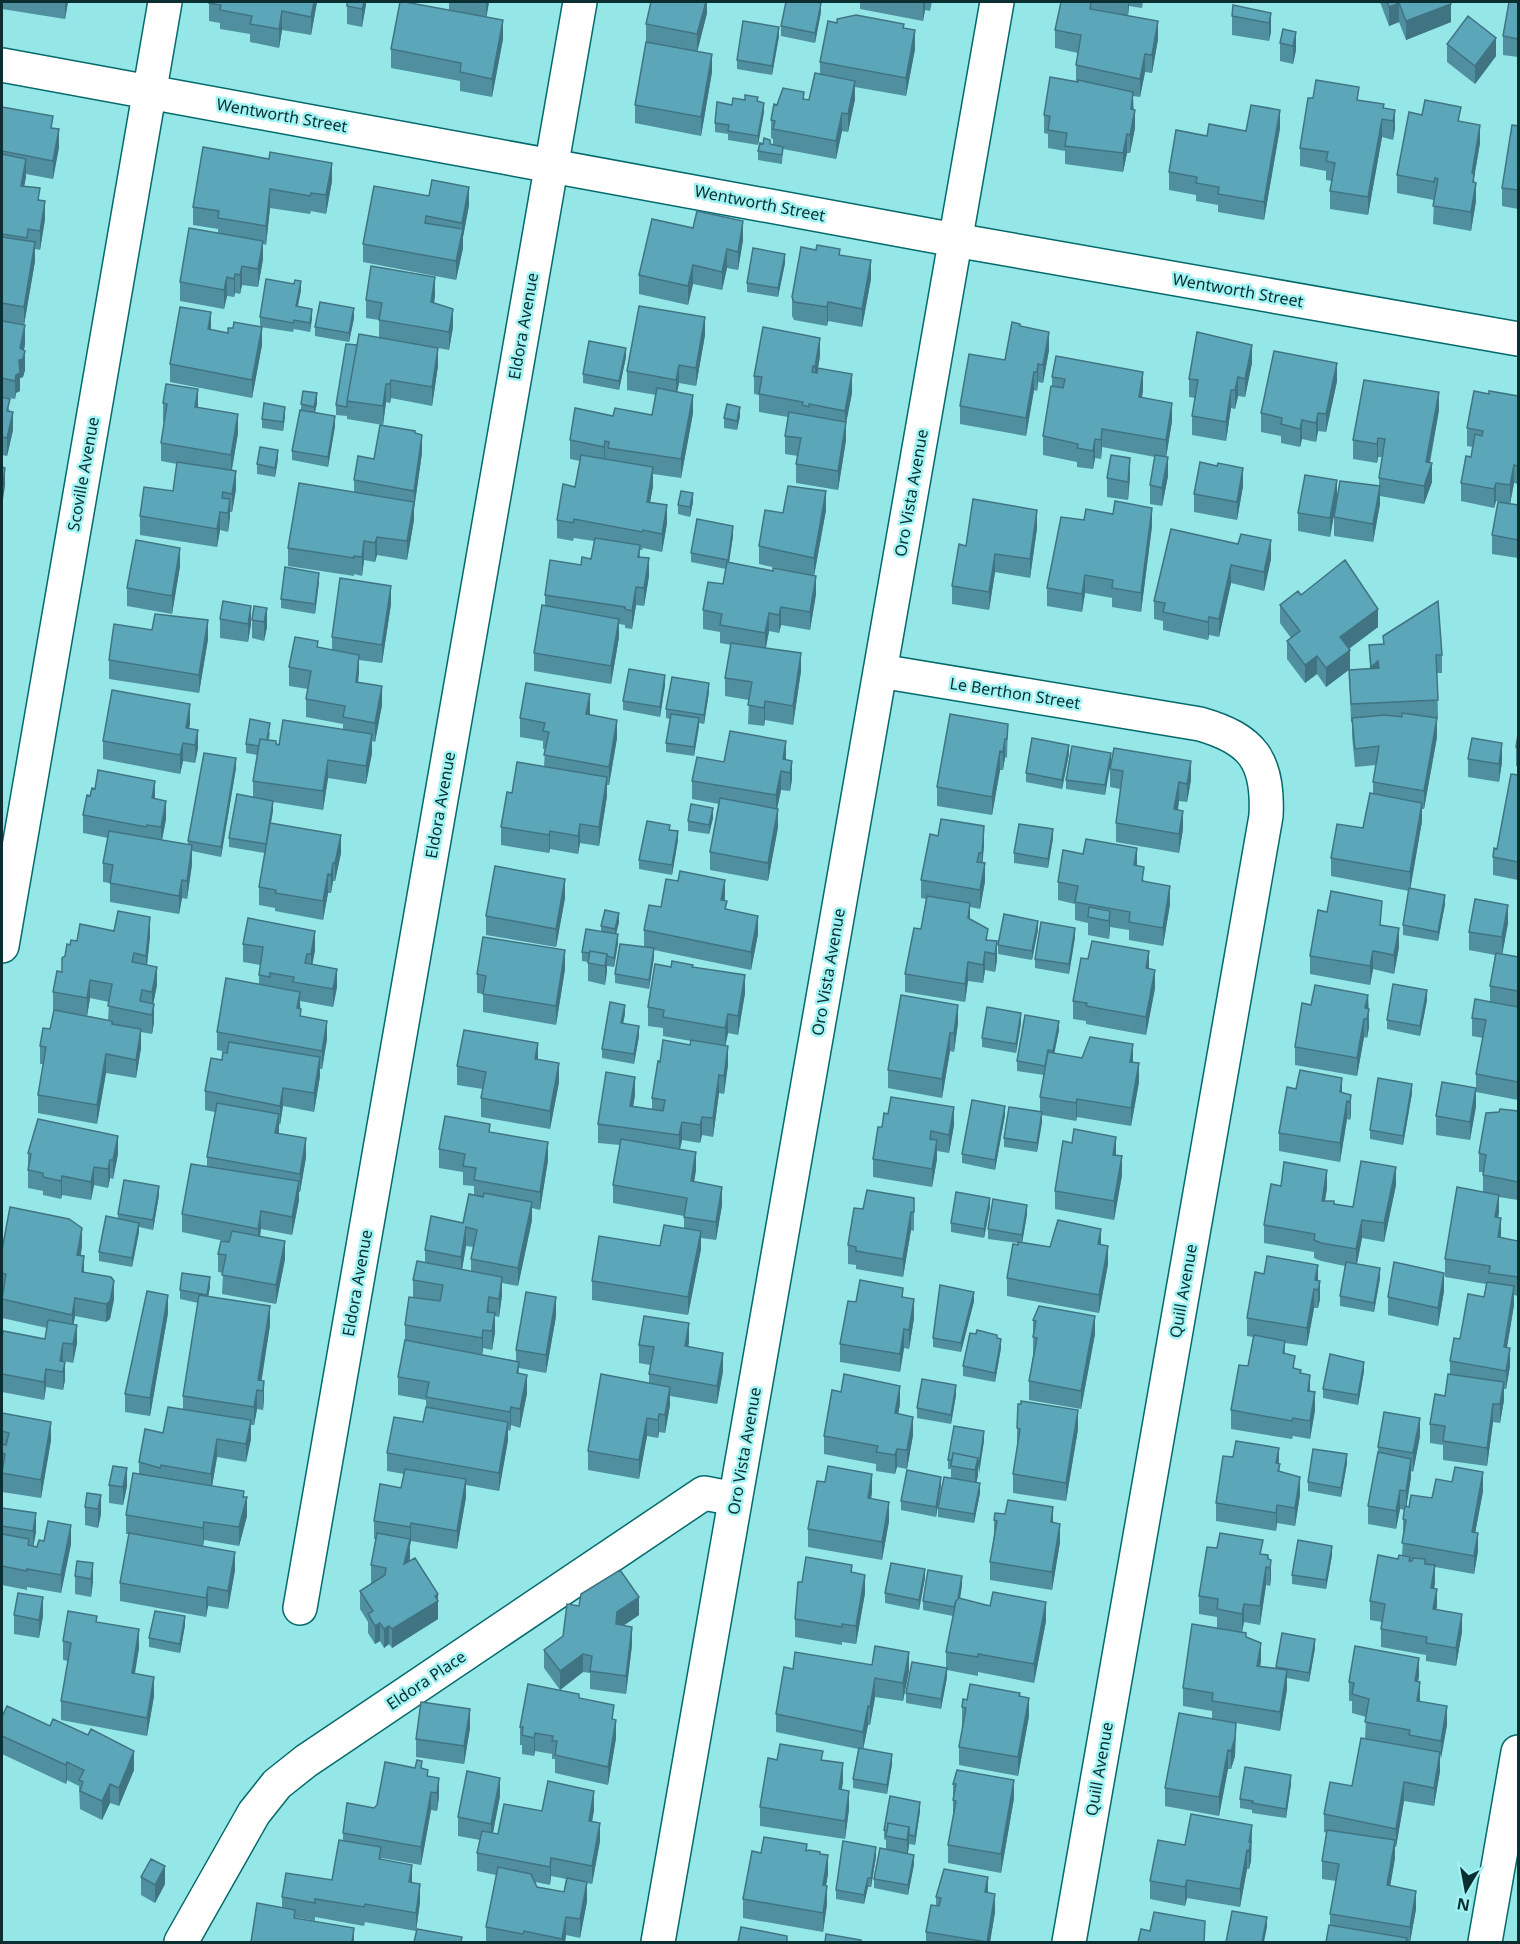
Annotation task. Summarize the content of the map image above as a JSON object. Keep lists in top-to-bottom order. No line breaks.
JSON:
{"streets":{"street":["Wentworth Street","Eldora Avenue","Scoville Avenue","Oro Vista Avenue","Le Berthon Street","Quill Avenue","Eldora Place"]},"crossings":[["Wentworth Street","Eldora Avenue"],["Wentworth Street","Scoville Avenue"],["Wentworth Street","Oro Vista Avenue"],["Oro Vista Avenue","Le Berthon Street"],["Oro Vista Avenue","Eldora Place"],["Le Berthon Street","Quill Avenue"]],"north":"bottom"}
